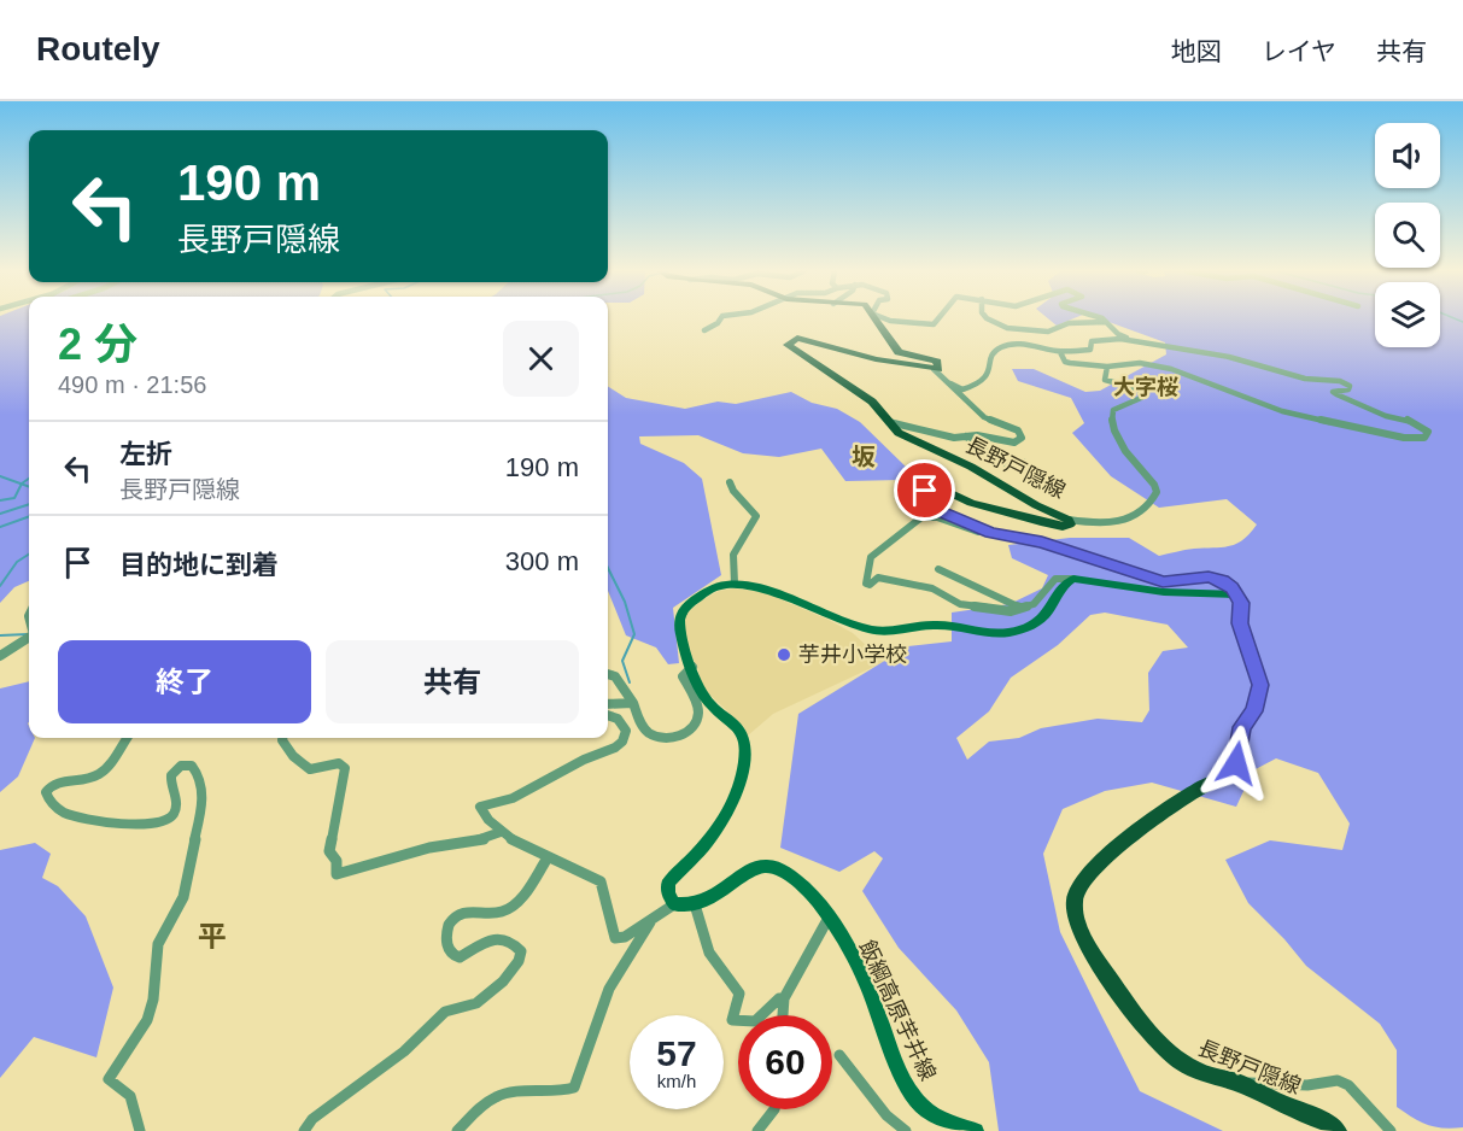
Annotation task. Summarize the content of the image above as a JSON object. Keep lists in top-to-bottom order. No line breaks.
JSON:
{"streets":{"main road":["長野戸隠線","飯綱高原芋井線"]},"districts":["大字桜","坂","平"],"places":["芋井小学校"],"page":{"header":"Routely","nav":["地図","レイヤ","共有"],"turn":["190 m","長野戸隠線"],"heading":["2 分","490 m · 21:56"],"list":[{"name":"左折","note":"長野戸隠線","value":"190 m"},{"name":"目的地に到着","value":"300 m"}],"buttons":["終了","共有"],"speed":"57 km/h","limit":"60"}}
